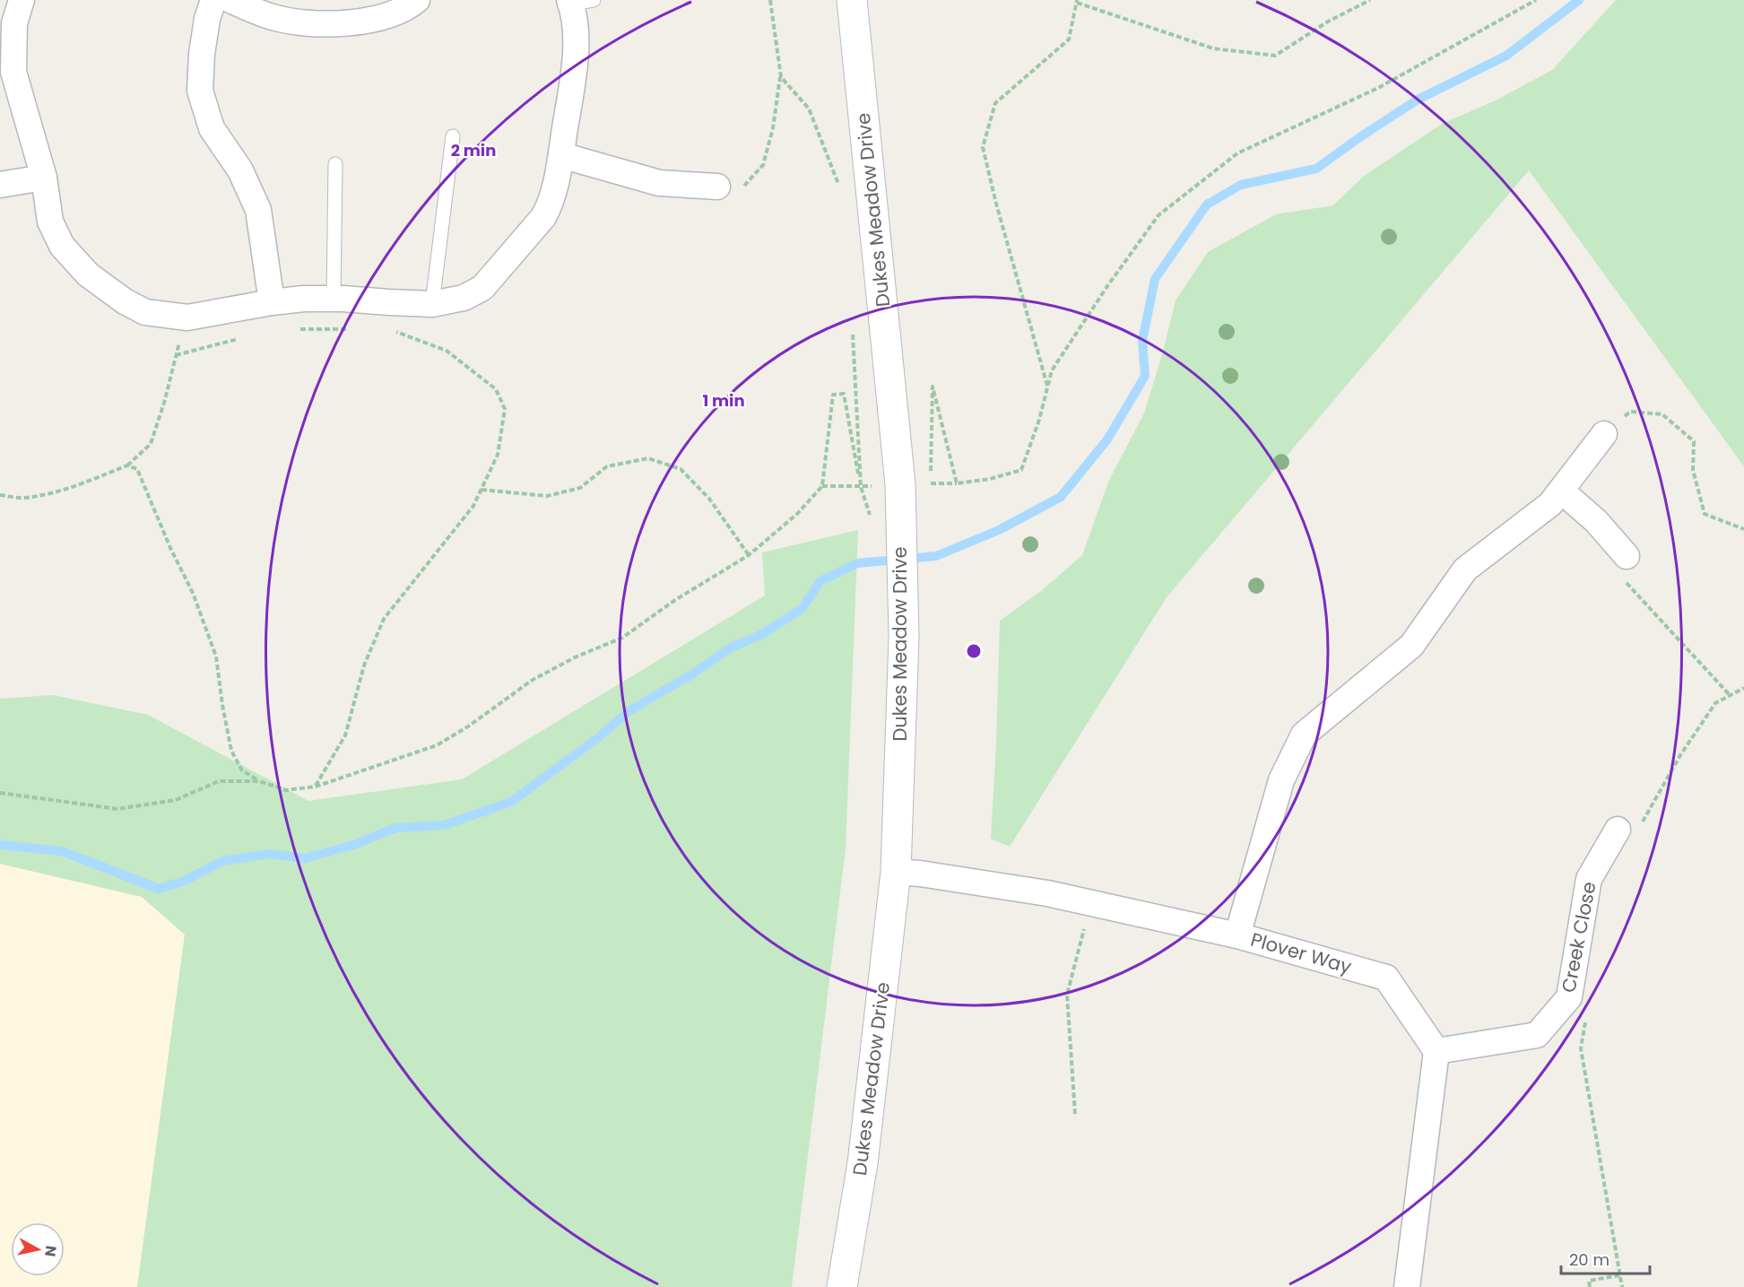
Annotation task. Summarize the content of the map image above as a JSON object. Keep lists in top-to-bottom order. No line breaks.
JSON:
{"streets":{"street":["Dukes Meadow Drive","Creek Close","Plover Way"]},"crossings":[["Dukes Meadow Drive","Plover Way"],["Creek Close","Plover Way"]],"scale_bar":"20 m","north":"right","rings":["2 min","1 min"]}
